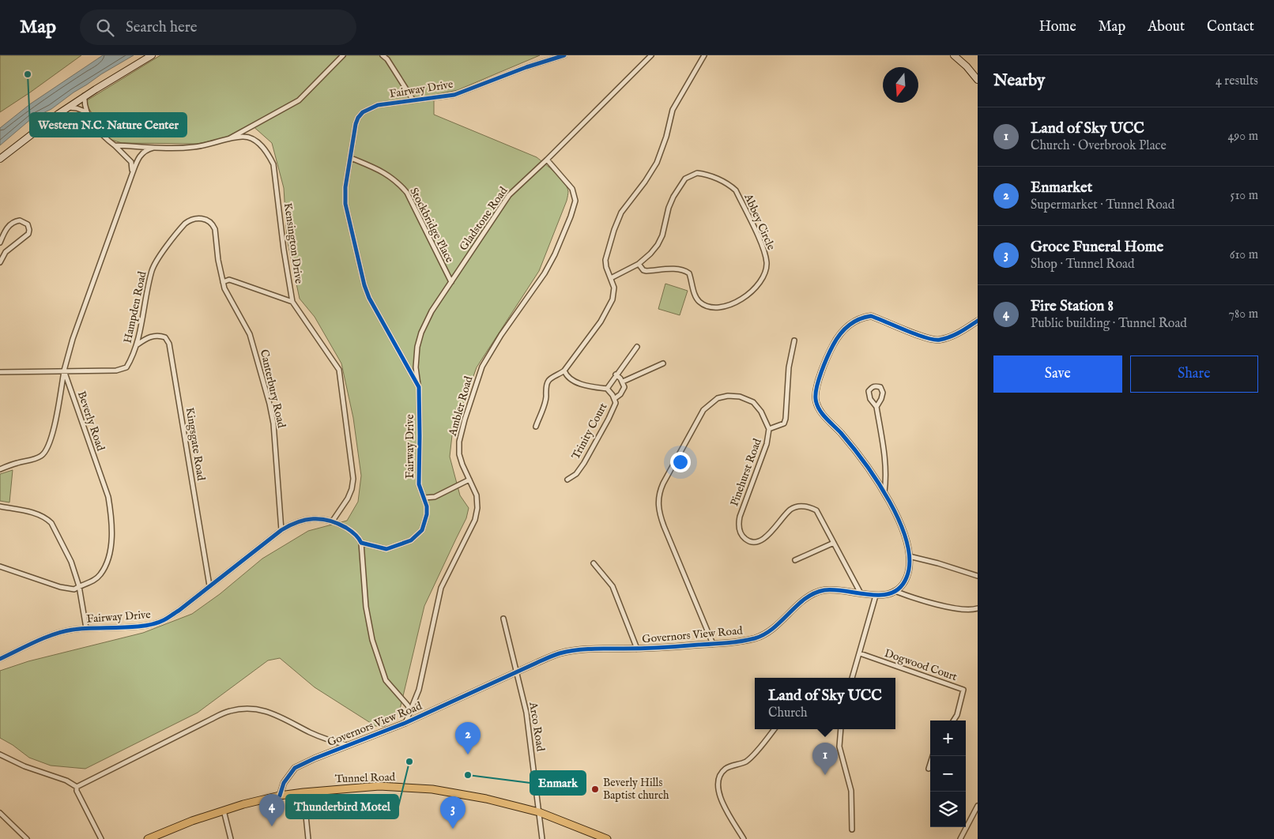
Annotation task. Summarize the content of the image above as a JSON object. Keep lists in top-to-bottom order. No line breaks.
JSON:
{"streets":{"main road":["Tunnel Road"],"street":["Fairway Drive","Gladstone Road","Abbey Circle","Stockbridge Place","Kensington Drive","Hampden Road","Canterbury Road","Ambler Road","Beverly Road","Trinity Court","Kingsgate Road","Pinehurst Road","Governors View Road","Dogwood Court","Arco Road"]},"crossings":[["Fairway Drive","Gladstone Road"],["Fairway Drive","Stockbridge Place"],["Fairway Drive","Kensington Drive"],["Fairway Drive","Canterbury Road"],["Fairway Drive","Kingsgate Road"],["Gladstone Road","Stockbridge Place"],["Gladstone Road","Ambler Road"],["Hampden Road","Canterbury Road"],["Hampden Road","Beverly Road"],["Hampden Road","Kingsgate Road"],["Ambler Road","Governors View Road"],["Pinehurst Road","Governors View Road"],["Governors View Road","Arco Road"],["Governors View Road","Tunnel Road"],["Arco Road","Tunnel Road"]],"places":["Western N.C. Nature Center","Thunderbird Motel","Enmark","Beverly Hills Baptist church"],"north":"bottom","page":{"header":"Map","search":"Search here","nav":["Home","Map","About","Contact"],"heading":["Nearby","4 results"],"list":[{"mark":"1","name":"Land of Sky UCC","note":"Church · Overbrook Place","value":"490 m"},{"mark":"2","name":"Enmarket","note":"Supermarket · Tunnel Road","value":"510 m"},{"mark":"3","name":"Groce Funeral Home","note":"Shop · Tunnel Road","value":"610 m"},{"mark":"4","name":"Fire Station 8","note":"Public building · Tunnel Road","value":"780 m"}],"buttons":["Save","Share"],"popup":["Land of Sky UCC","Church"],"map_buttons":["+","−"],"pins":["2","1","4","3"]}}
